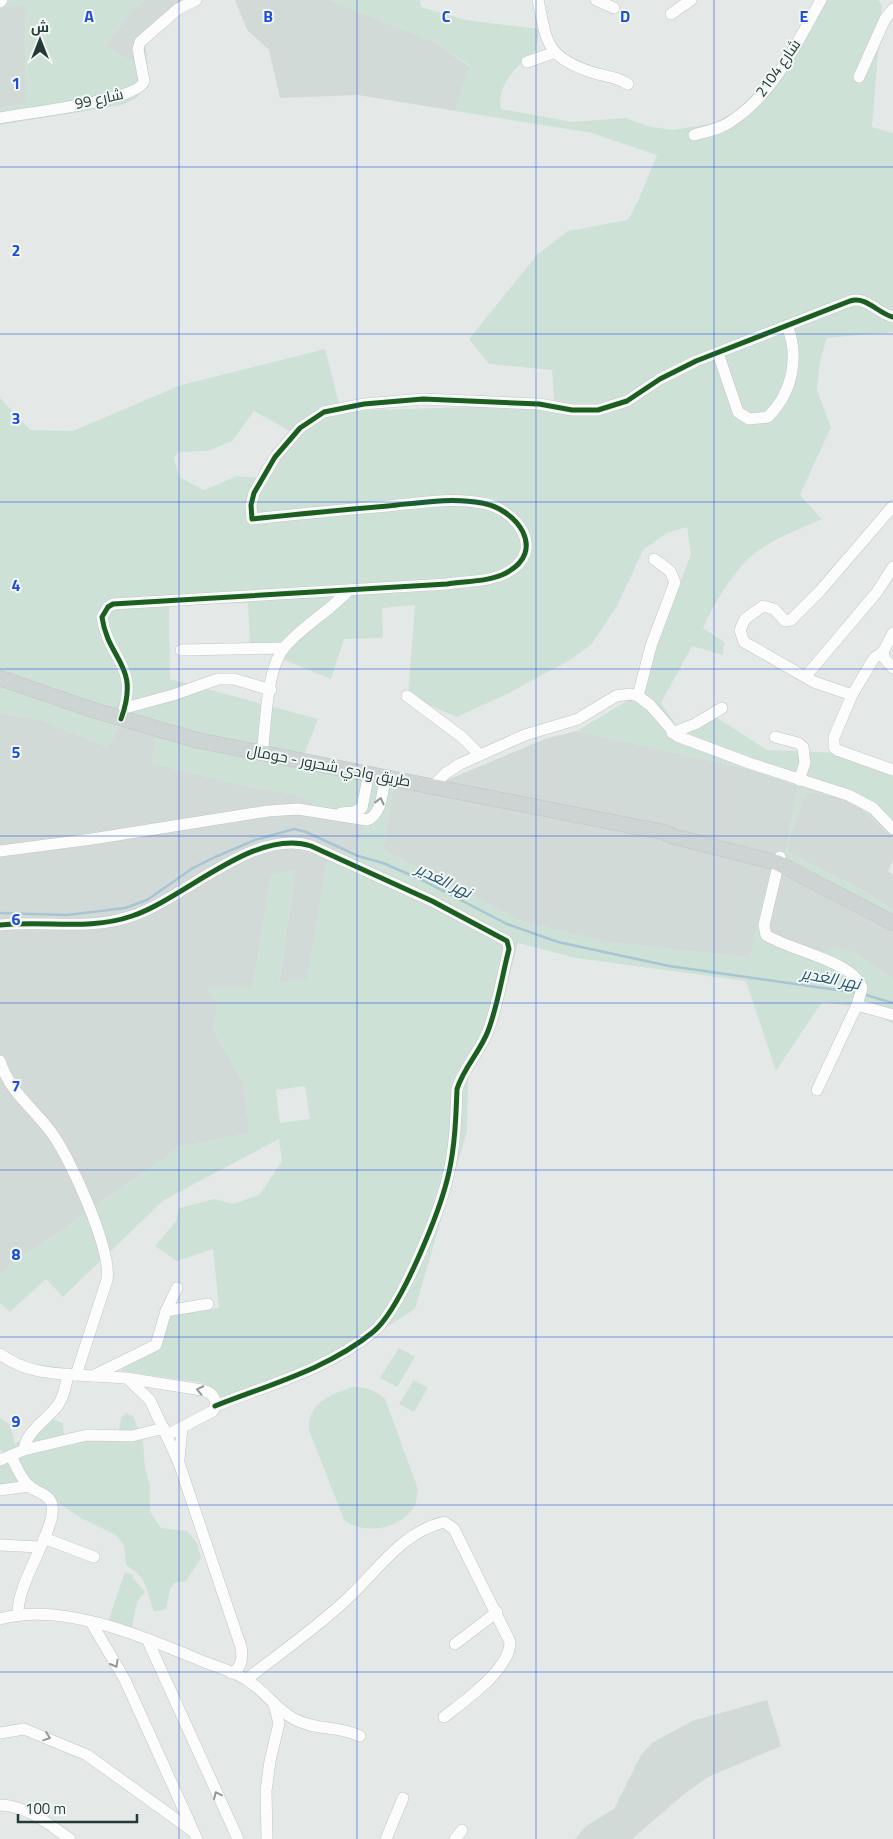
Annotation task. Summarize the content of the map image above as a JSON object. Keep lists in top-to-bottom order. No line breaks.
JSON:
{"streets":{"main road":["طريق وادي شحرور - حومال"],"street":["شارع 2104","شارع 99"]},"water":["نهر الغدير"],"scale_bar":"100 m","north":"top","grid":{"columns":["A","B","C","D","E"],"rows":["1","2","3","4","5","6","7","8","9"]}}
